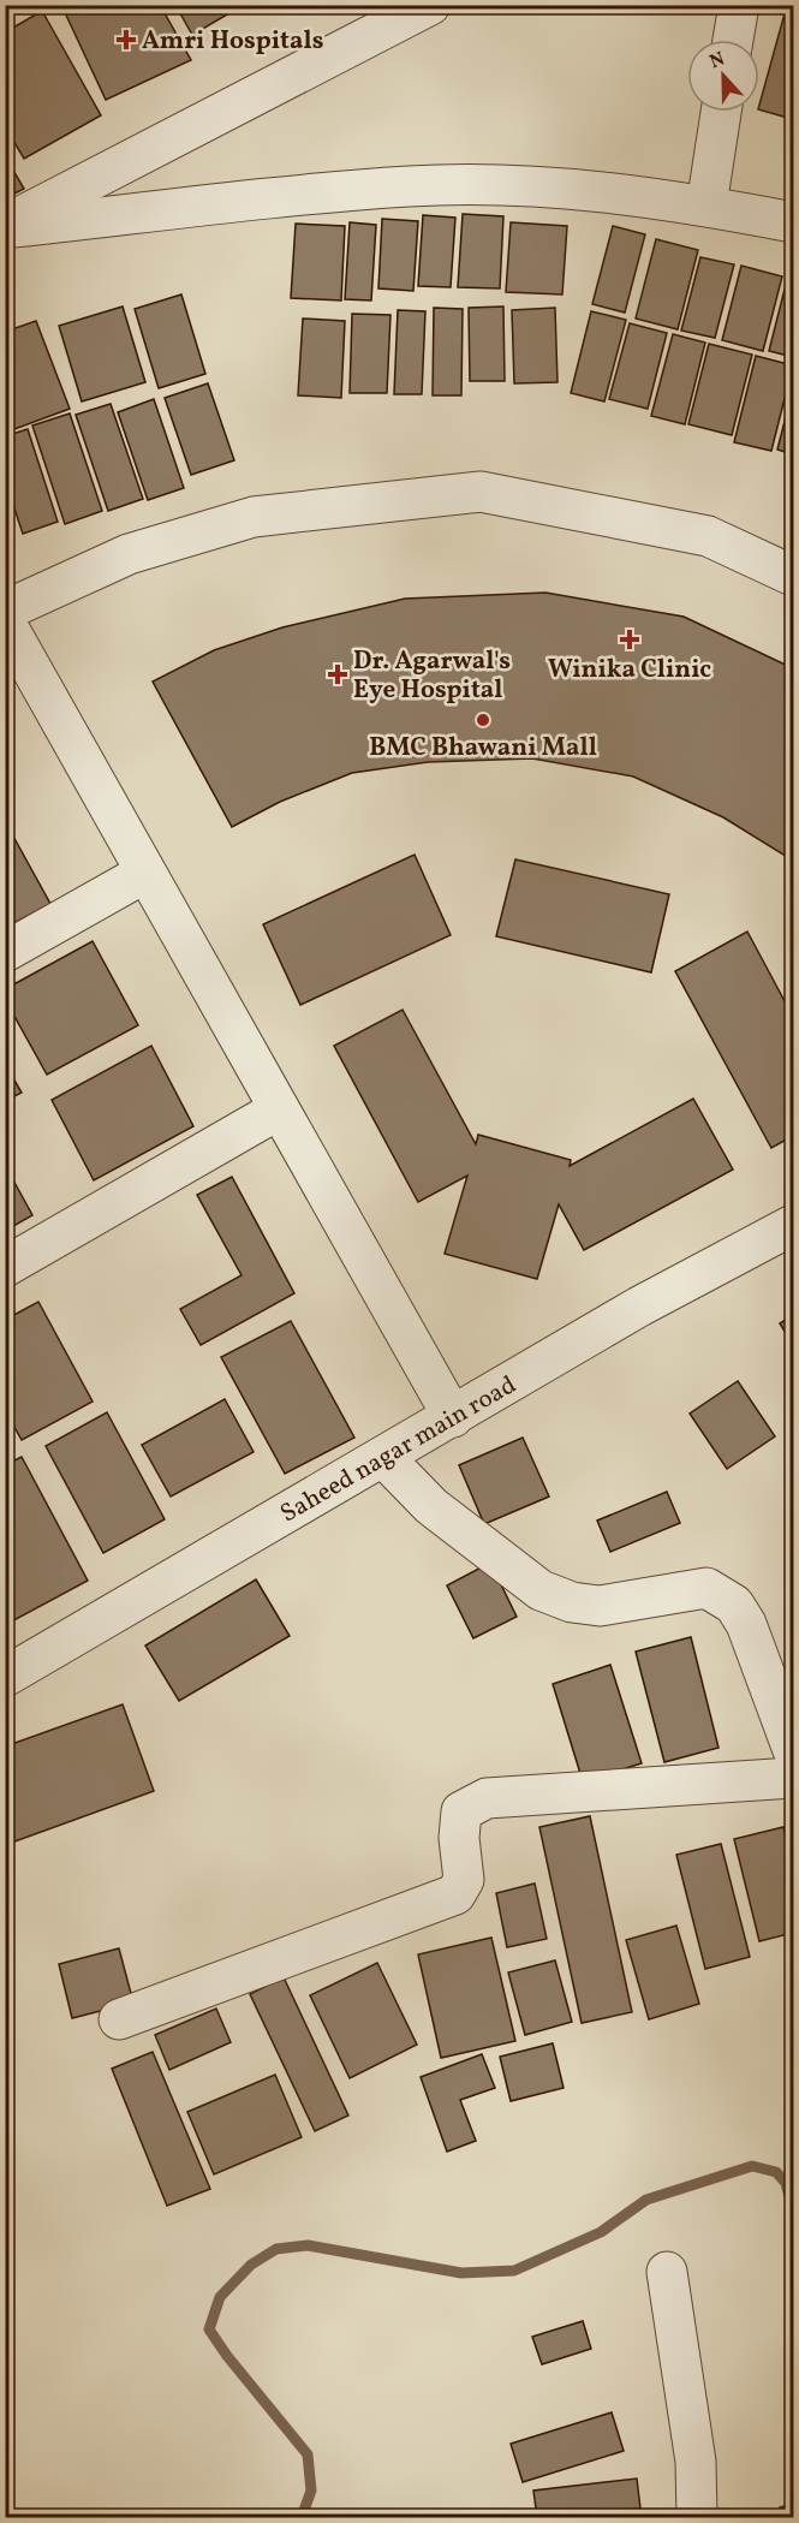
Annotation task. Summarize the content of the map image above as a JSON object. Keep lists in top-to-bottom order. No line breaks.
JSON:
{"streets":{"street":["Saheed nagar main road"]},"places":{"health":["Amri Hospitals","Winika Clinic","Dr. Agarwal's Eye Hospital"],"other":["BMC Bhawani Mall"]},"north":"top"}
